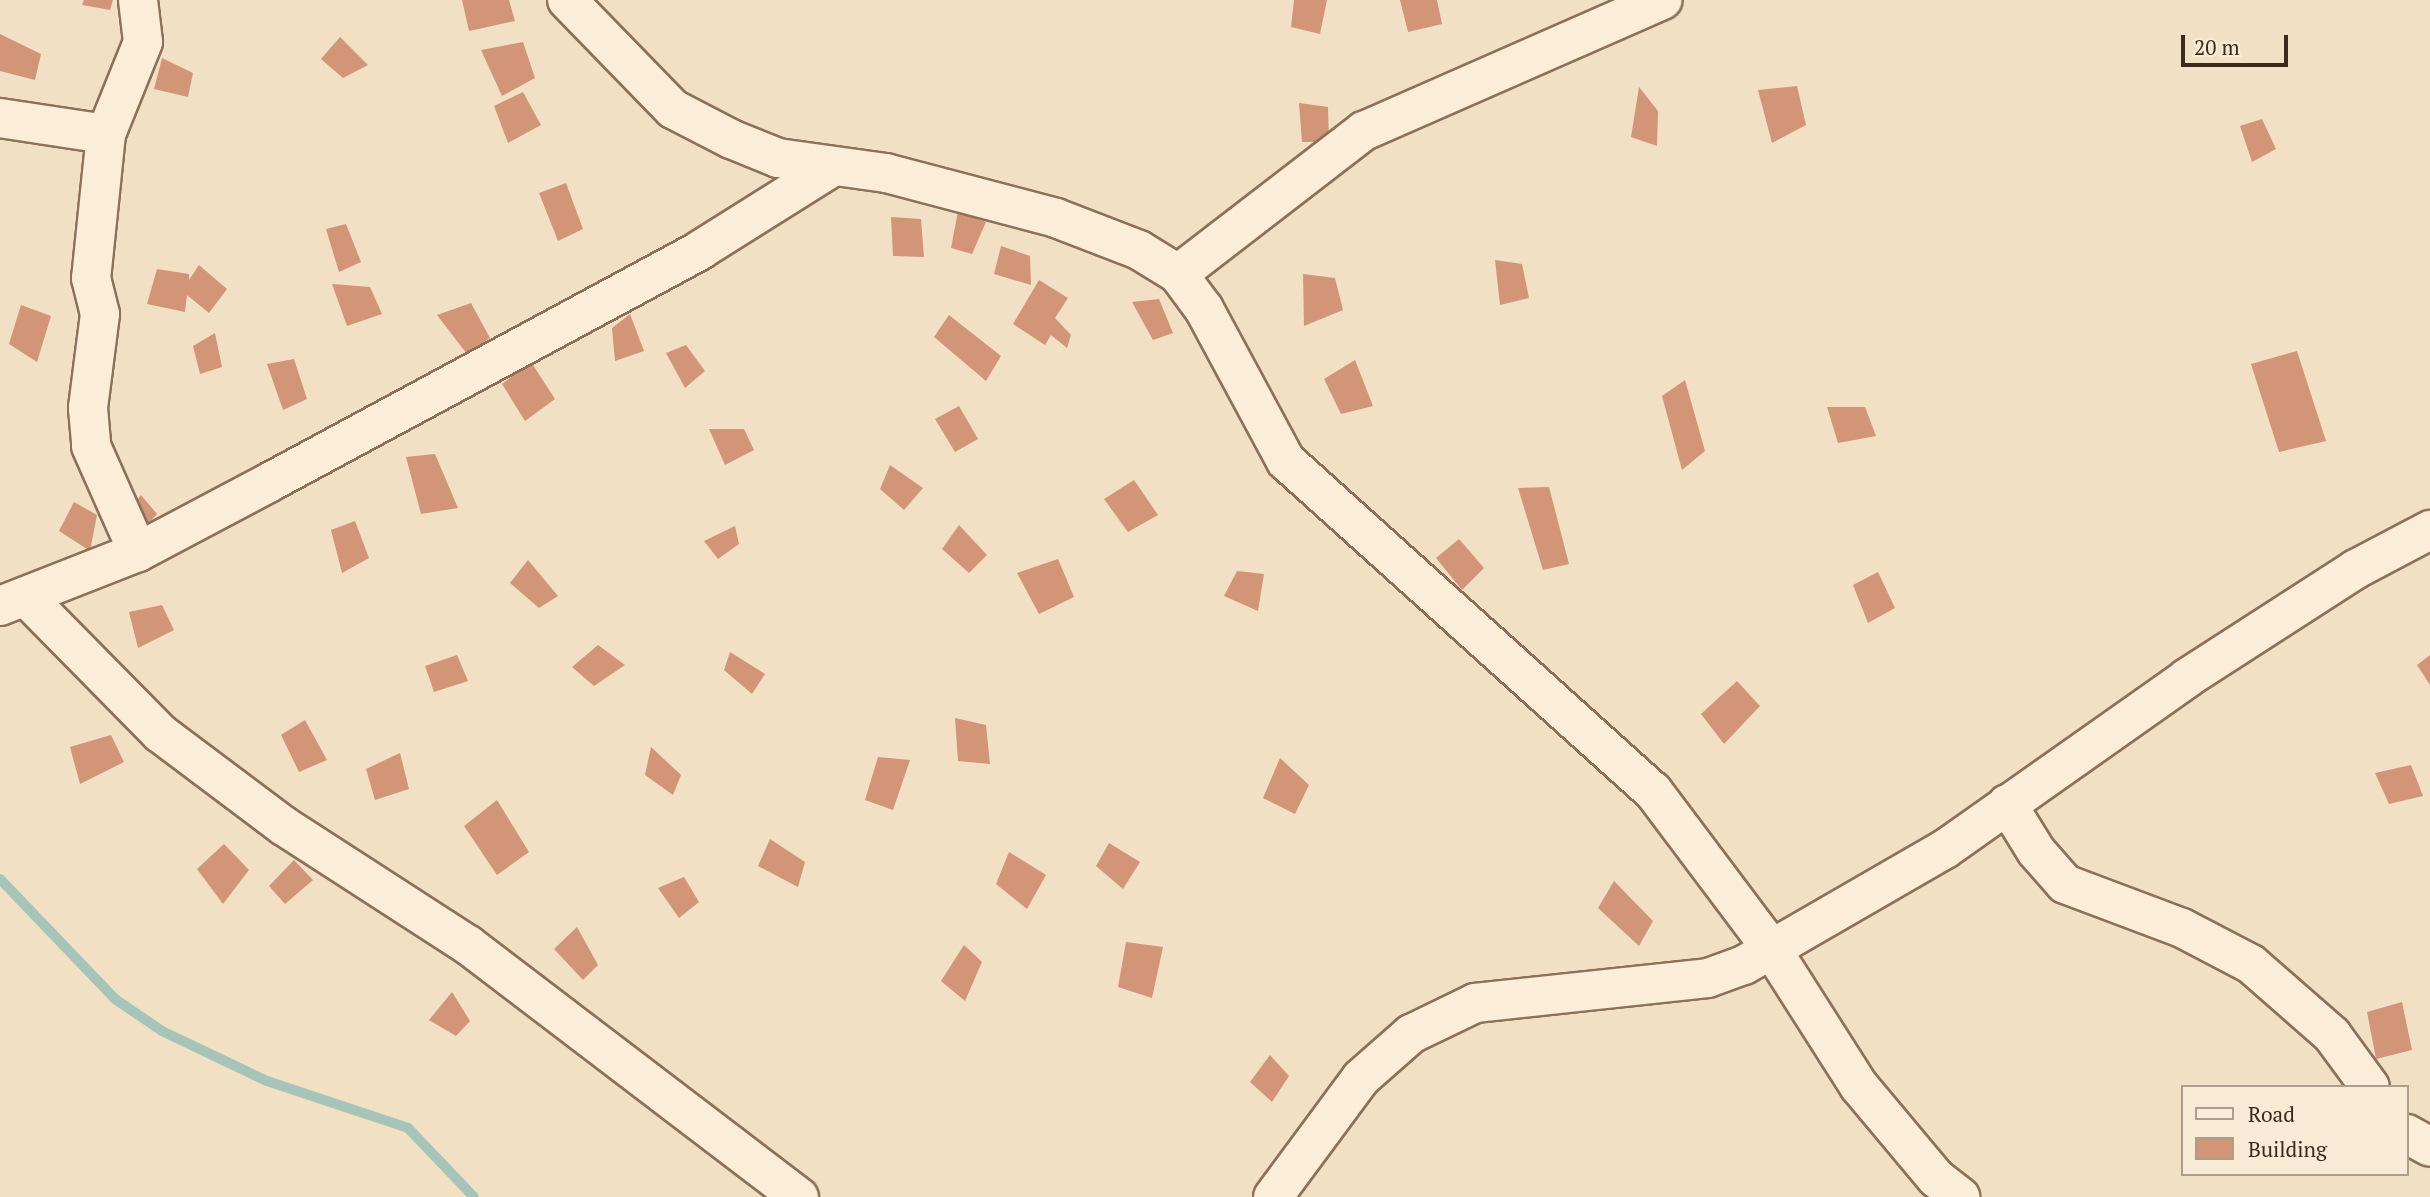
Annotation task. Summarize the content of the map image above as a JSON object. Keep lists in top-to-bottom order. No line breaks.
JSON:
{"legend":["Road","Building"],"scale_bar":"20 m"}
